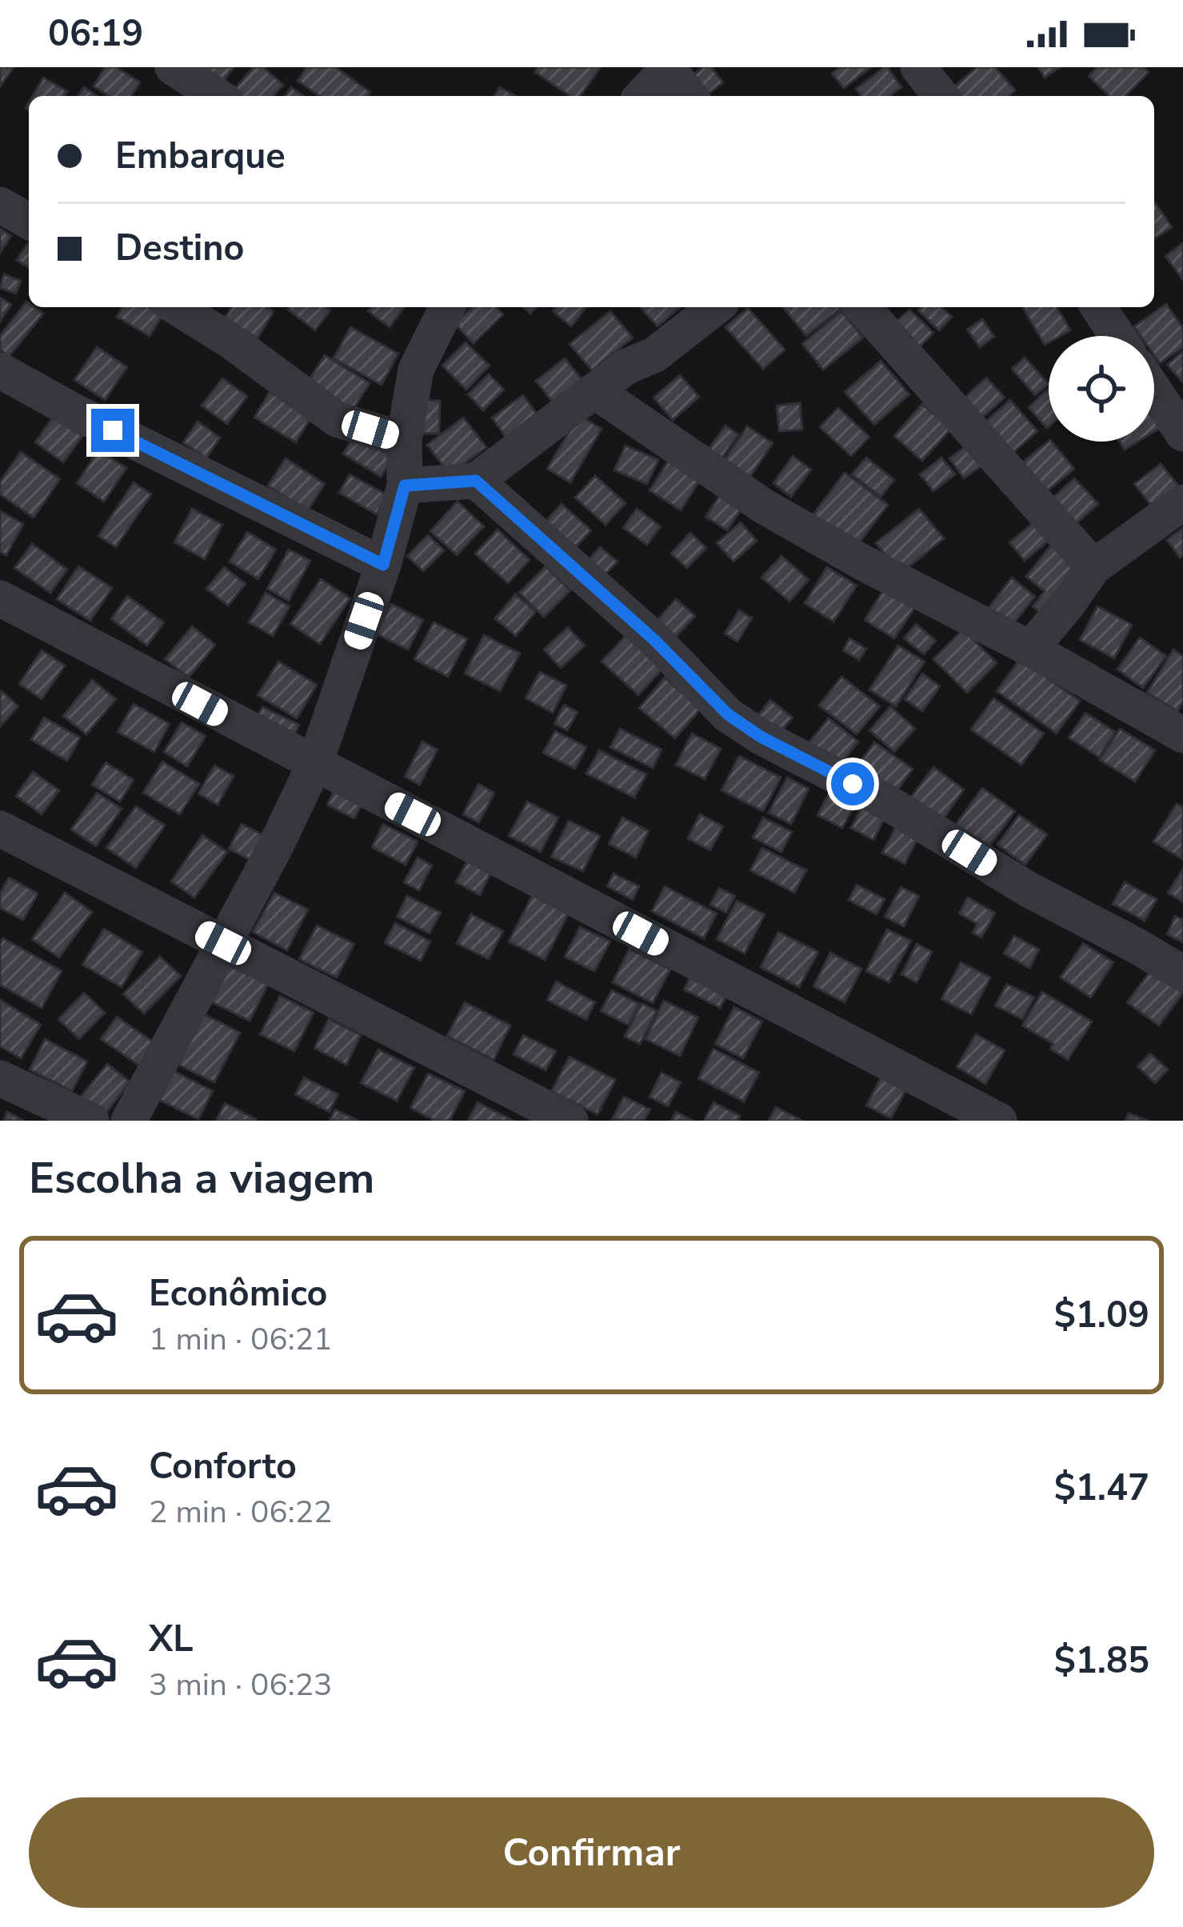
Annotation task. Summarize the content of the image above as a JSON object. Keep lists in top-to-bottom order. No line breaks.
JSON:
{"page":{"status":"06:19","banner":["Embarque","Destino"],"heading":"Escolha a viagem","list":[{"name":"Econômico","note":"1 min · 06:21","value":"$1.09"},{"name":"Conforto","note":"2 min · 06:22","value":"$1.47"},{"name":"XL","note":"3 min · 06:23","value":"$1.85"}],"buttons":"Confirmar"}}
